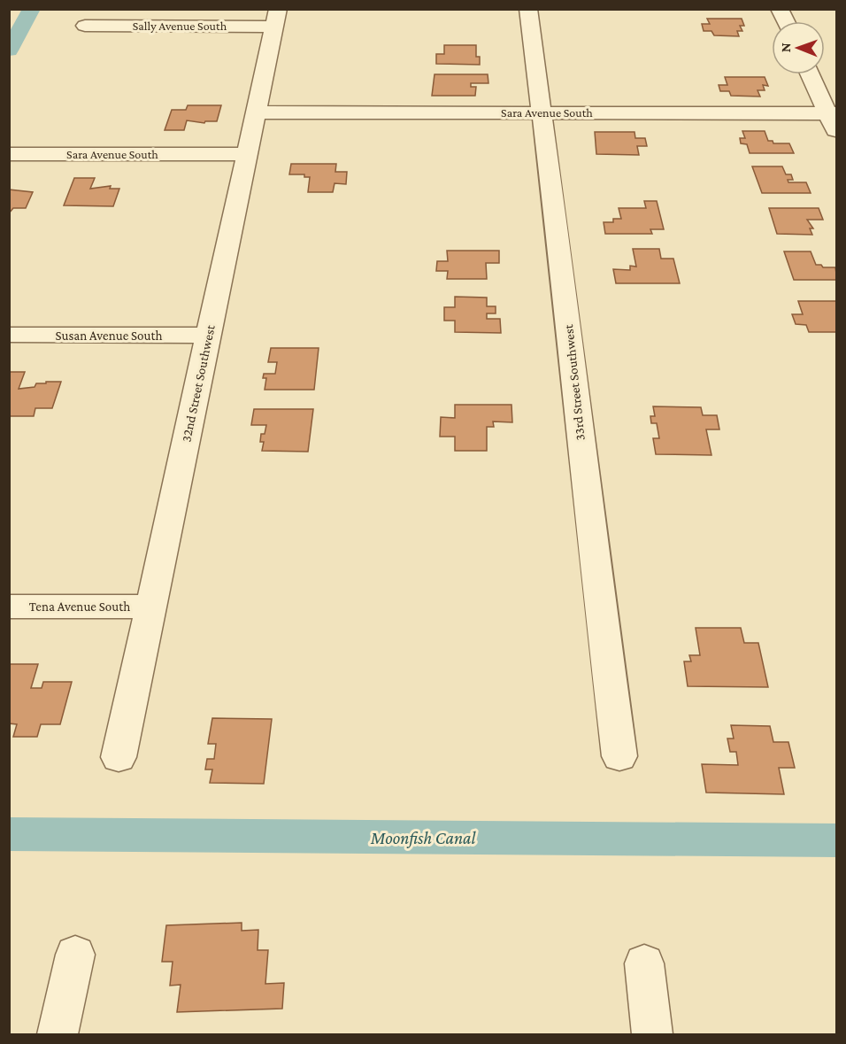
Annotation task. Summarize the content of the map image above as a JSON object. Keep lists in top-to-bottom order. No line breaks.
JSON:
{"streets":{"street":["Sally Avenue South","Sara Avenue South","Susan Avenue South","33rd Street Southwest","32nd Street Southwest","Tena Avenue South"]},"crossings":[["Sally Avenue South","32nd Street Southwest"],["Sara Avenue South","33rd Street Southwest"],["Sara Avenue South","32nd Street Southwest"],["Susan Avenue South","32nd Street Southwest"],["32nd Street Southwest","Tena Avenue South"]],"water":["Moonfish Canal"],"north":"left"}
